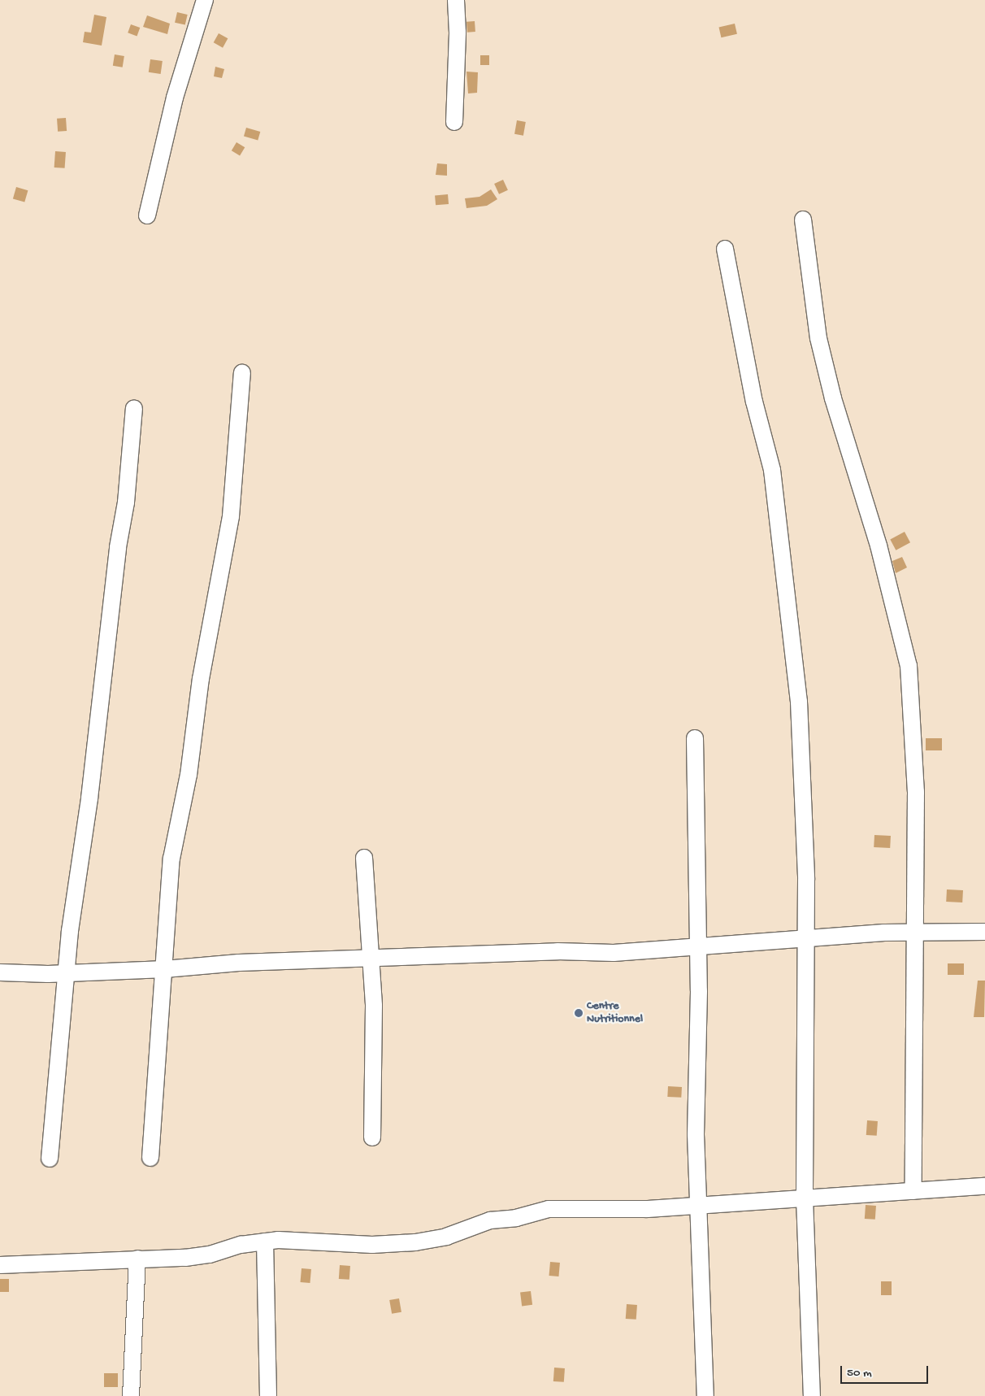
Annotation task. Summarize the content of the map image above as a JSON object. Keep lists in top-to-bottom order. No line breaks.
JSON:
{"places":["Centre Nutritionnel"],"scale_bar":"50 m"}
